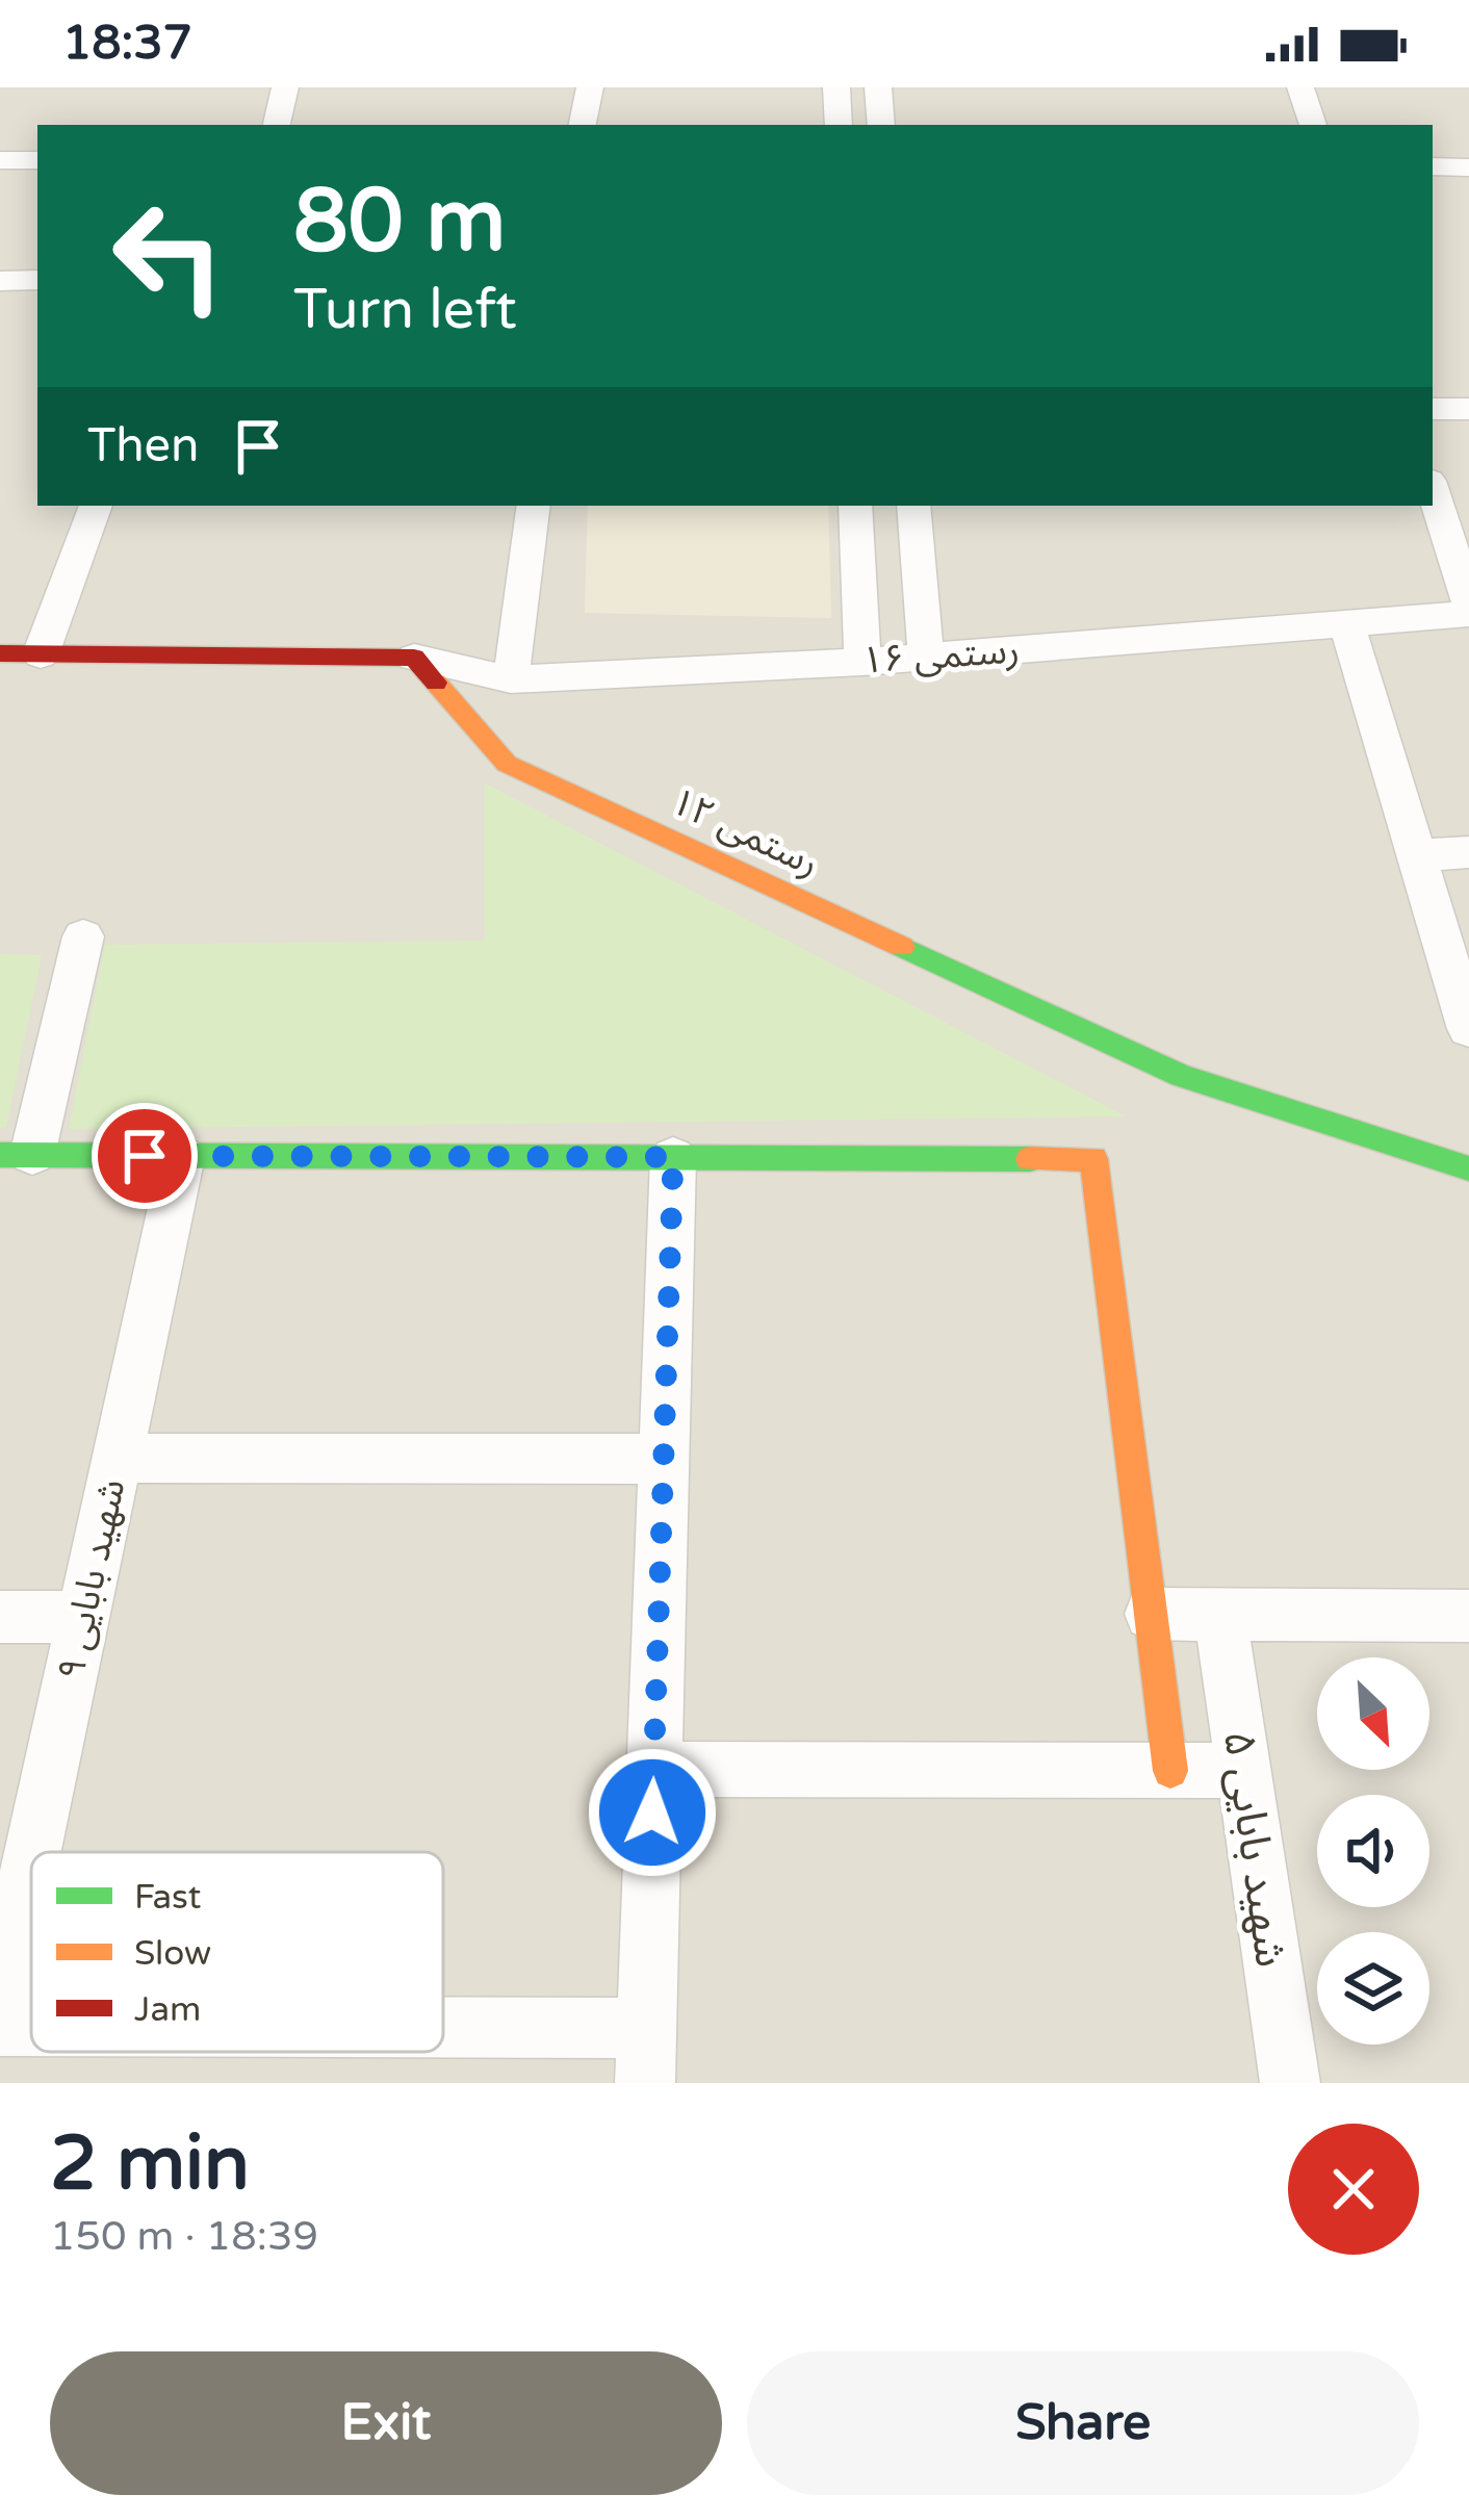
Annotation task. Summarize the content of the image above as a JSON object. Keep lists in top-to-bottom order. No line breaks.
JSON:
{"streets":{"street":["رستمی ۱۶","رستمی ۱۲","شهید بابایی ۹","شهید بابایی ۵"]},"crossings":[["رستمی ۱۶","رستمی ۱۲"]],"legend":["Fast","Slow","Jam"],"north":"bottom right","page":{"status":"18:37","turn":["80 m","Turn left"],"then":"Then","heading":["2 min","150 m · 18:39"],"buttons":["Exit","Share"]}}
